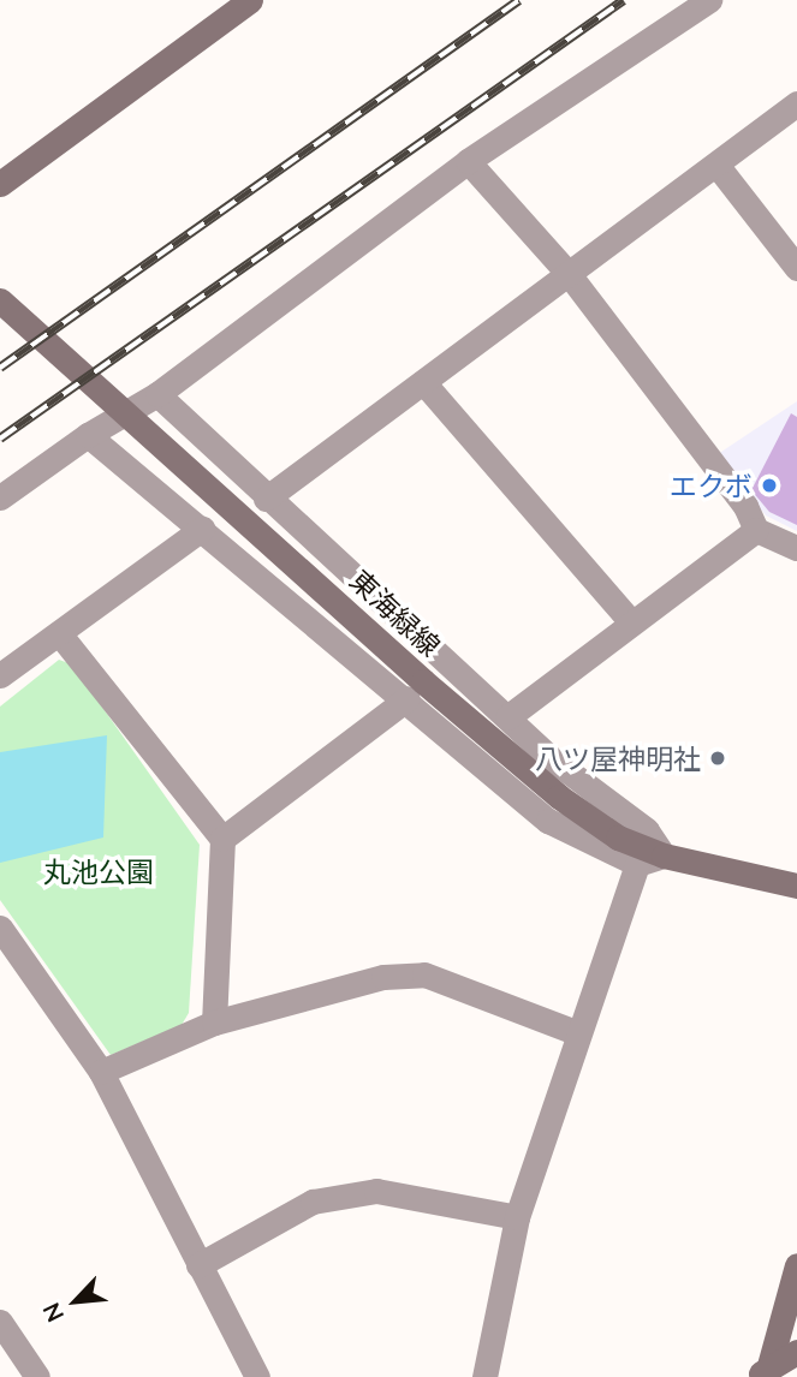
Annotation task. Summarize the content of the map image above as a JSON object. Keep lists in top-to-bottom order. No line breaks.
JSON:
{"streets":{"main road":["東海緑線"]},"parks":["丸池公園"],"places":["エクボ","八ツ屋神明社"],"north":"bottom left"}
